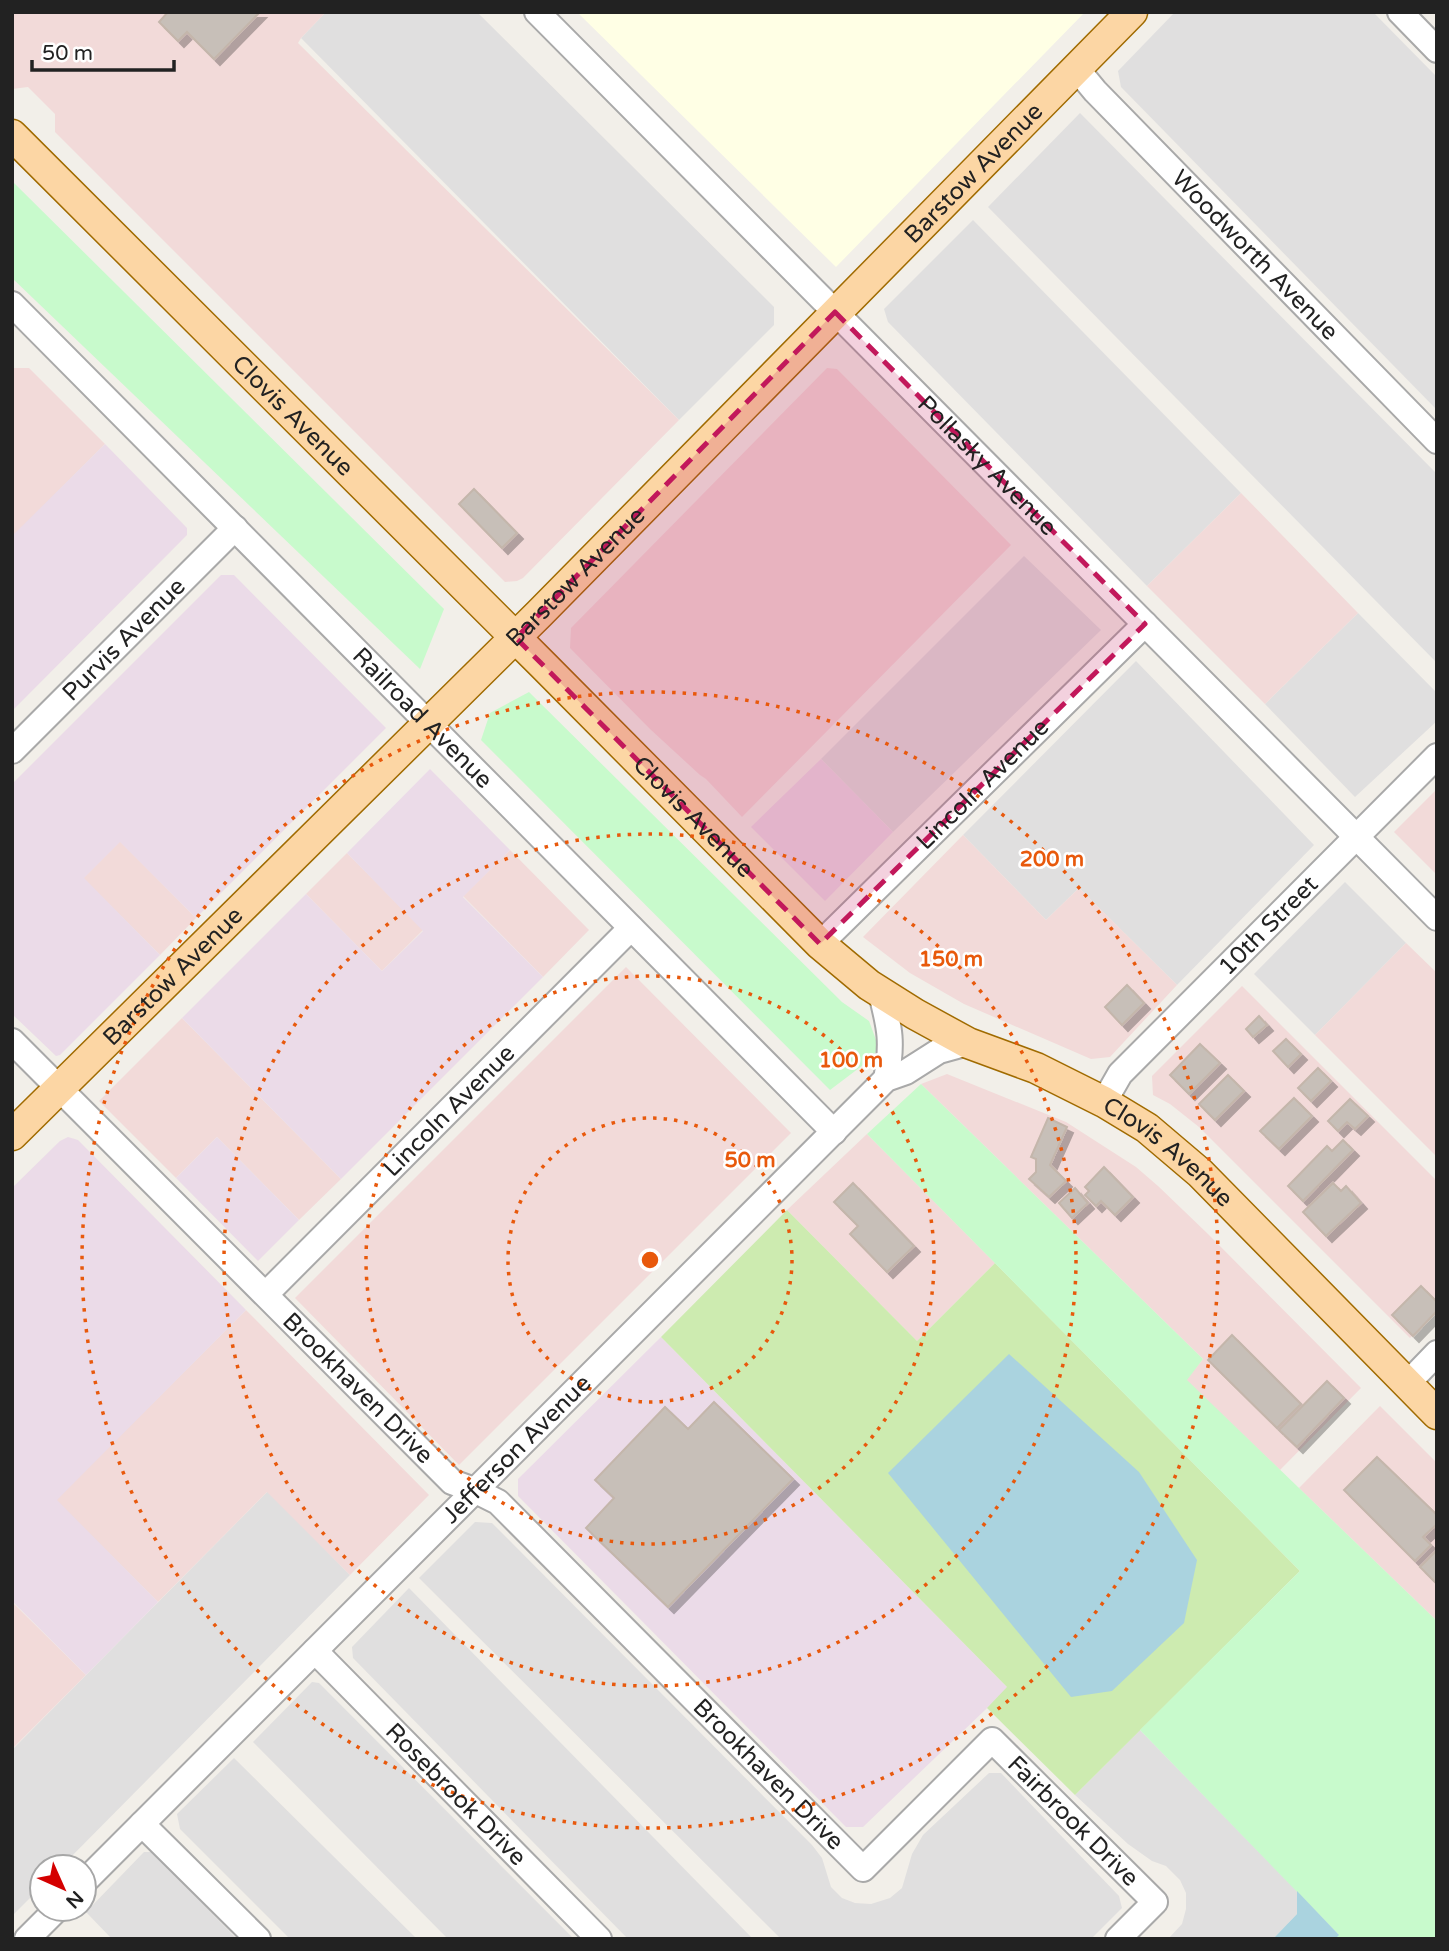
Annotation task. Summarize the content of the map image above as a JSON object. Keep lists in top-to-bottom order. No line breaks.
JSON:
{"streets":{"main road":["Barstow Avenue","Clovis Avenue"],"street":["Woodworth Avenue","Pollasky Avenue","Purvis Avenue","Railroad Avenue","Lincoln Avenue","10th Street","Brookhaven Drive","Jefferson Avenue","Rosebrook Drive","Fairbrook Drive"]},"crossings":[["Barstow Avenue","Woodworth Avenue"],["Barstow Avenue","Clovis Avenue"],["Barstow Avenue","Pollasky Avenue"],["Barstow Avenue","Railroad Avenue"],["Barstow Avenue","Brookhaven Drive"],["Clovis Avenue","Lincoln Avenue"],["Clovis Avenue","10th Street"],["Clovis Avenue","Jefferson Avenue"],["Pollasky Avenue","Lincoln Avenue"],["Pollasky Avenue","10th Street"],["Purvis Avenue","Railroad Avenue"],["Railroad Avenue","Lincoln Avenue"],["Railroad Avenue","Jefferson Avenue"],["Lincoln Avenue","Brookhaven Drive"],["Brookhaven Drive","Jefferson Avenue"],["Brookhaven Drive","Fairbrook Drive"],["Jefferson Avenue","Rosebrook Drive"]],"scale_bar":"50 m","north":"bottom right","rings":["200 m","150 m","100 m","50 m"]}
